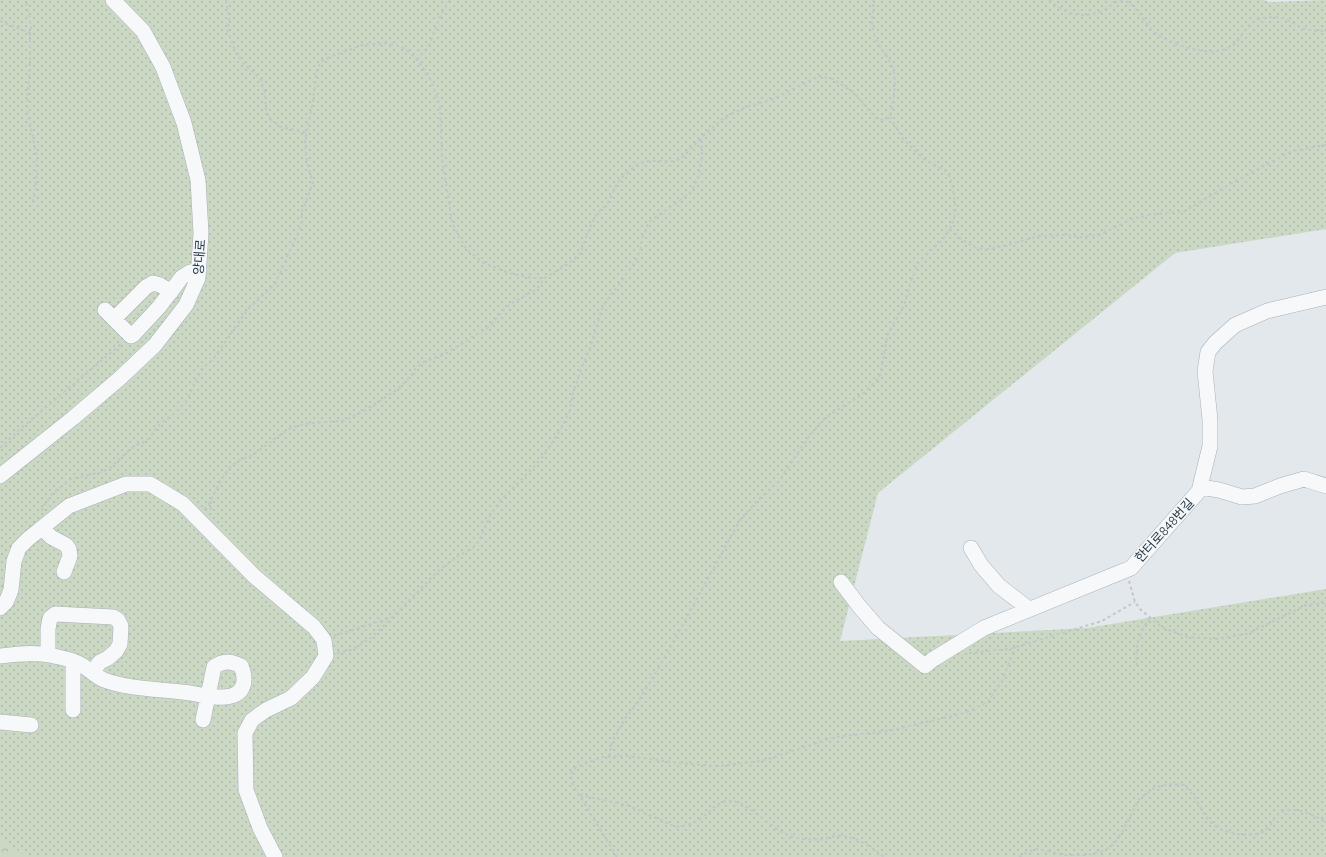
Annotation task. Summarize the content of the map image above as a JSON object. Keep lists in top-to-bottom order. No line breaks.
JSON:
{"streets":{"street":["양대로","한터로848번길"]}}
